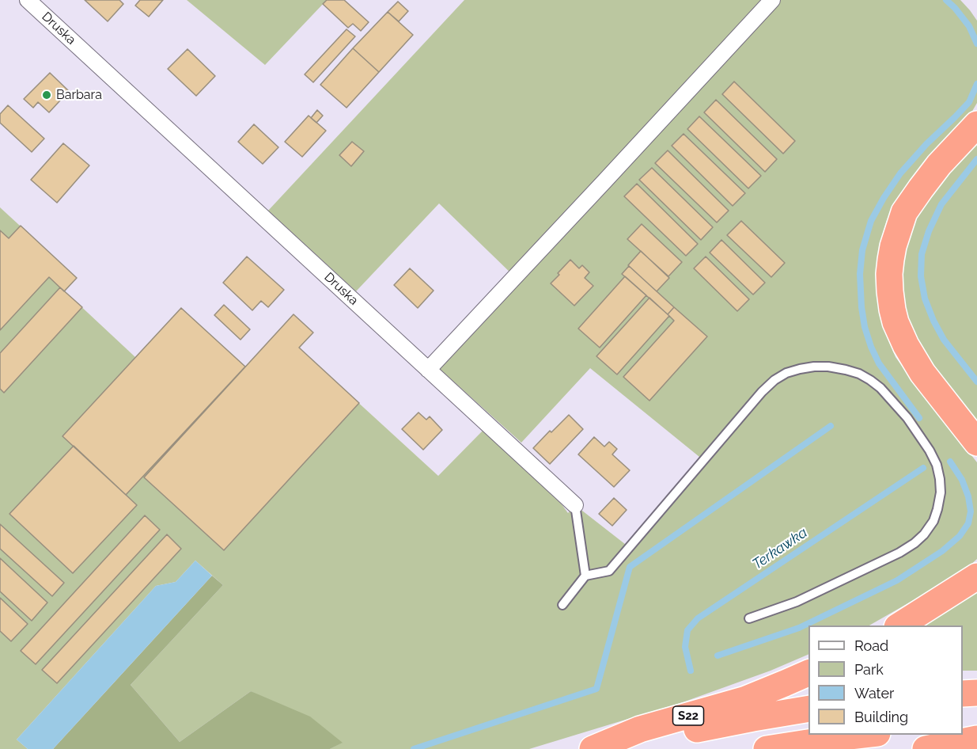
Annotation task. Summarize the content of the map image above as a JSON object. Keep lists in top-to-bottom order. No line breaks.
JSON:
{"streets":{"highway":["S22"],"street":["Druska"]},"water":["Terkawka"],"places":["Barbara"],"legend":["Road","Park","Water","Building"]}
